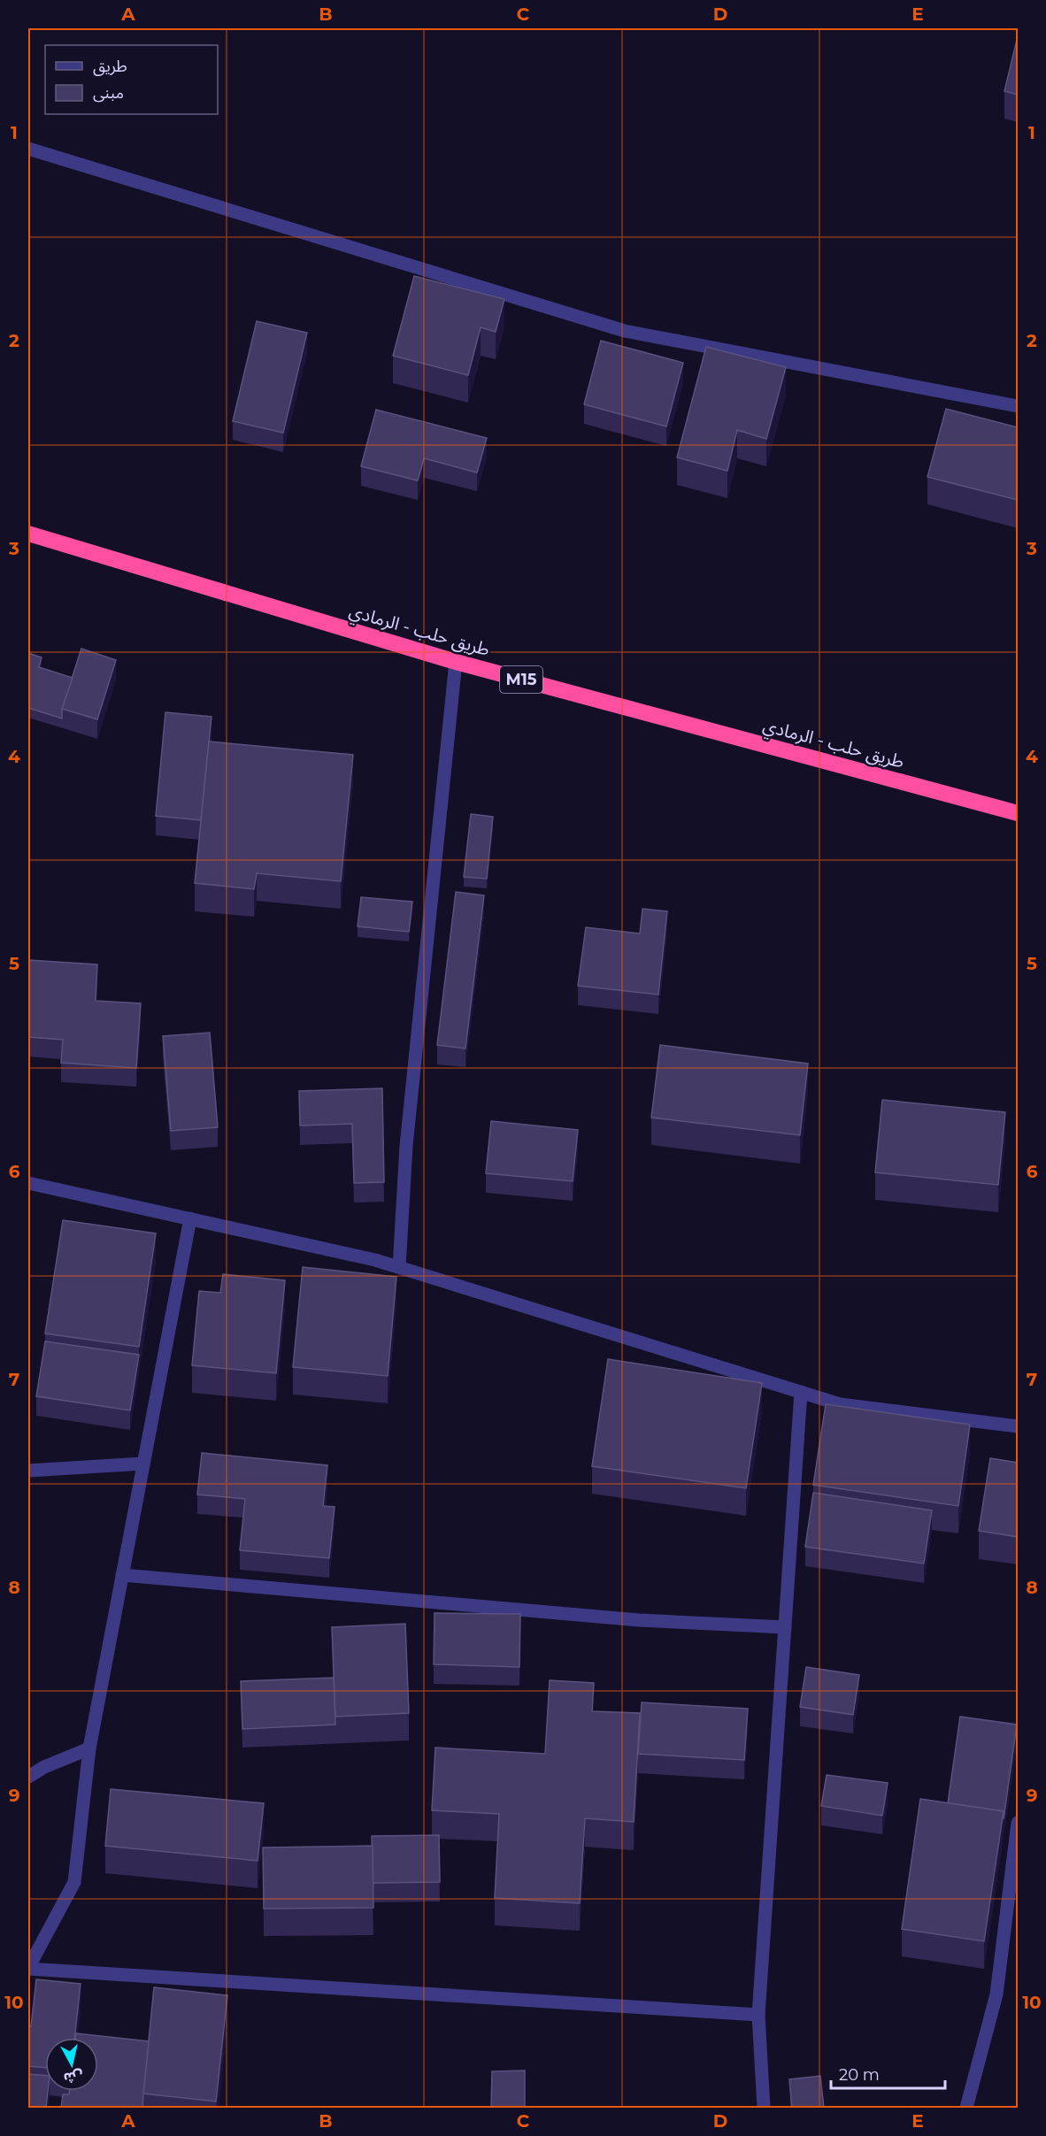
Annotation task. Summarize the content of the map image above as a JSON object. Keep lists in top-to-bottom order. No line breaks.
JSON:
{"streets":{"highway":["طريق حلب - الرمادي","M15"]},"legend":["طريق","مبنى"],"scale_bar":"20 m","north":"bottom","grid":{"columns":["A","B","C","D","E"],"rows":["1","2","3","4","5","6","7","8","9","10"]}}
